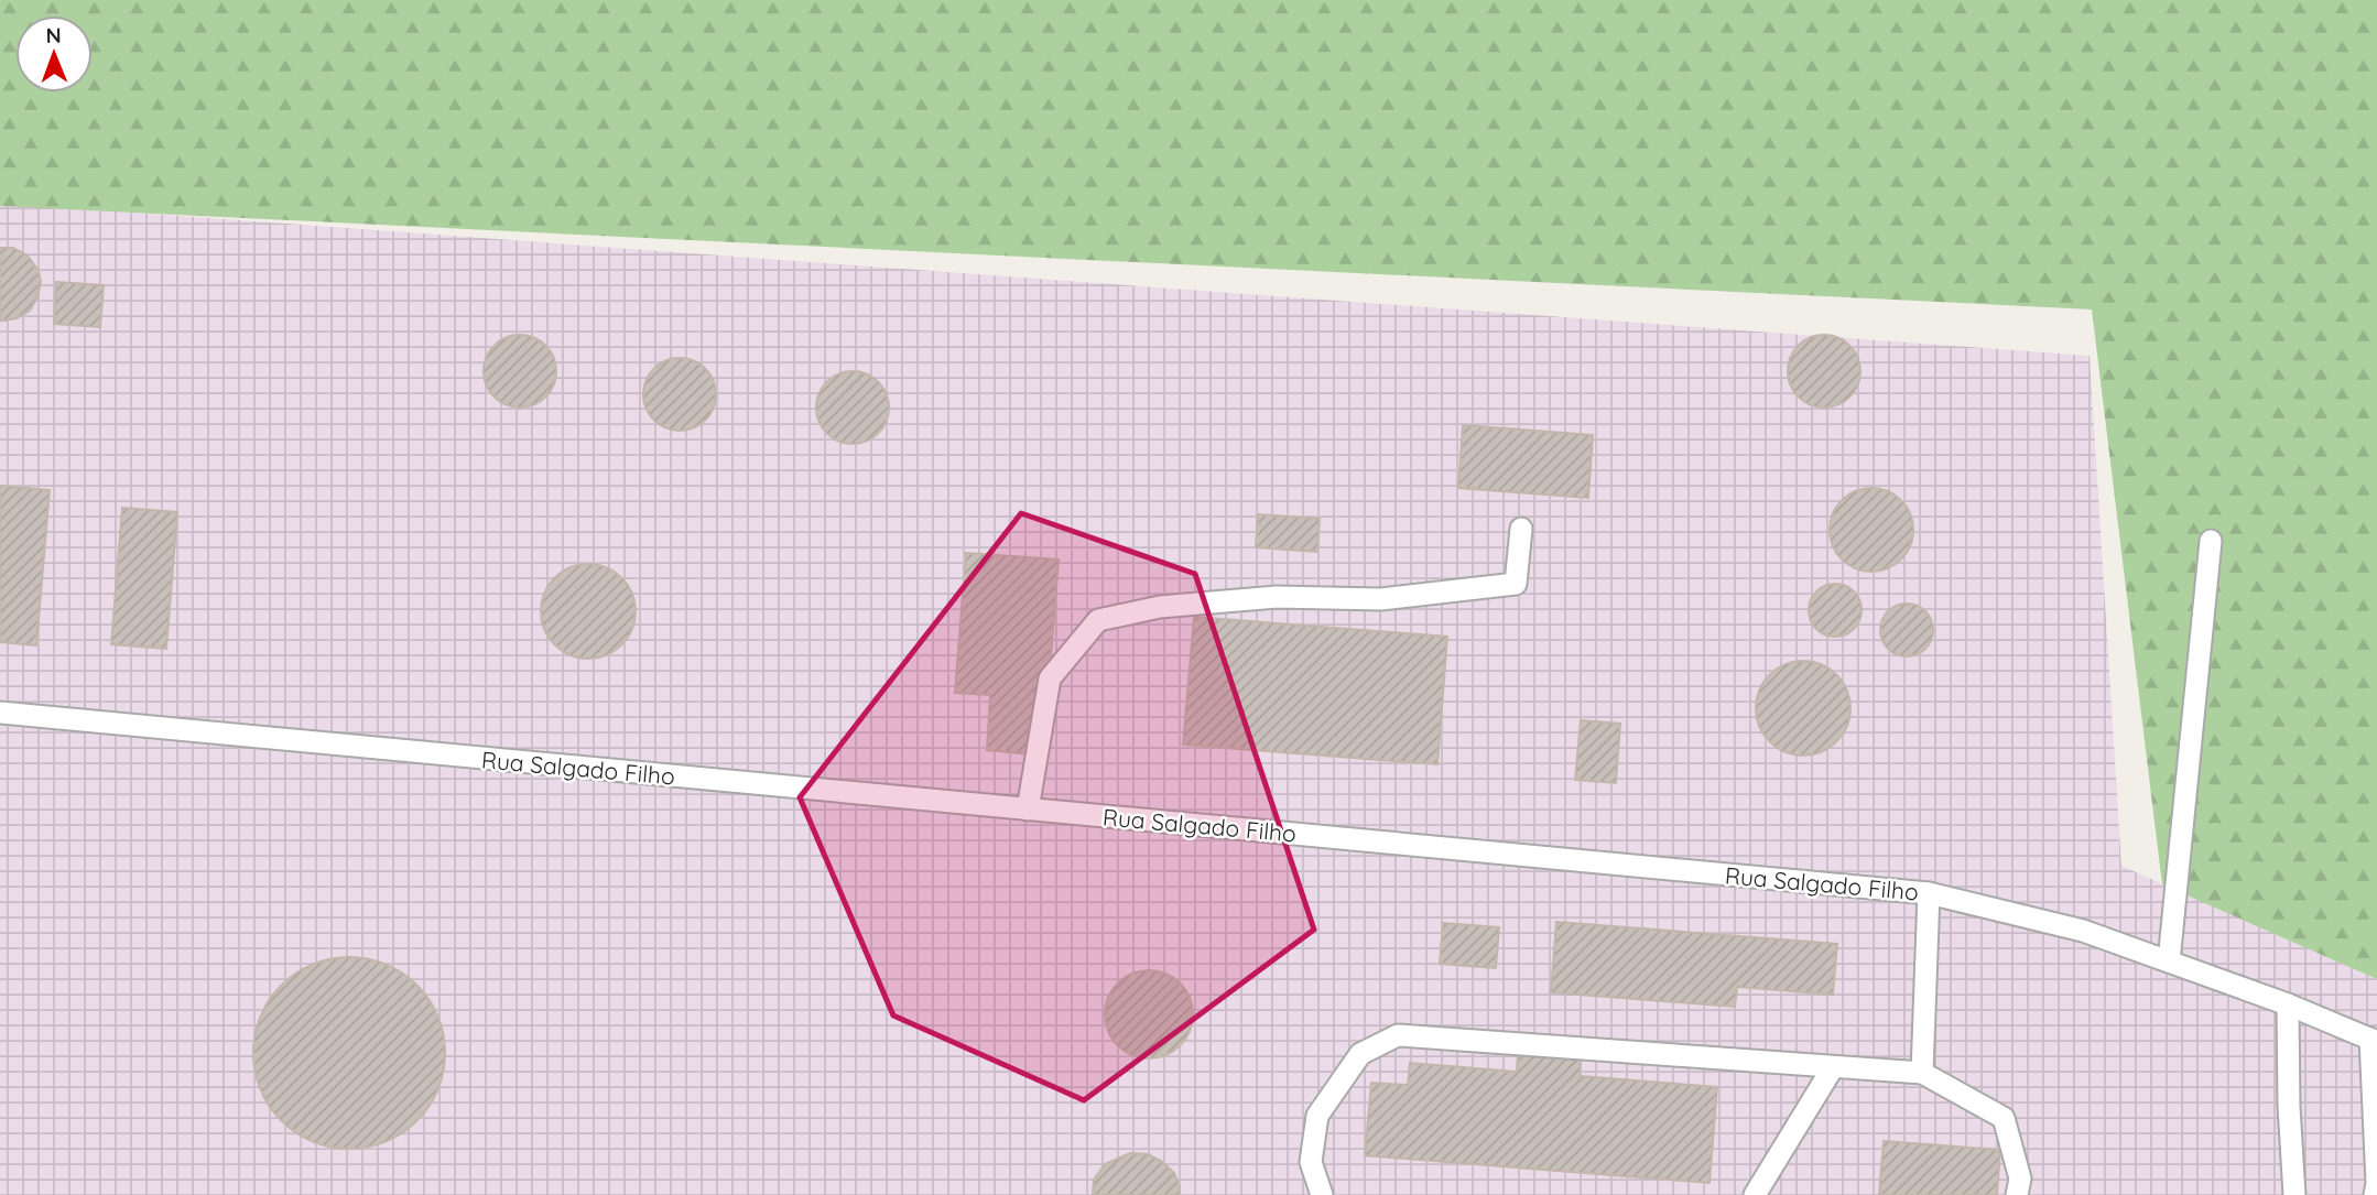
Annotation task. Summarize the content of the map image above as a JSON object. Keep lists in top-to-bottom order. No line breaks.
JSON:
{"streets":{"lane":["Rua Salgado Filho"]},"north":"top"}
